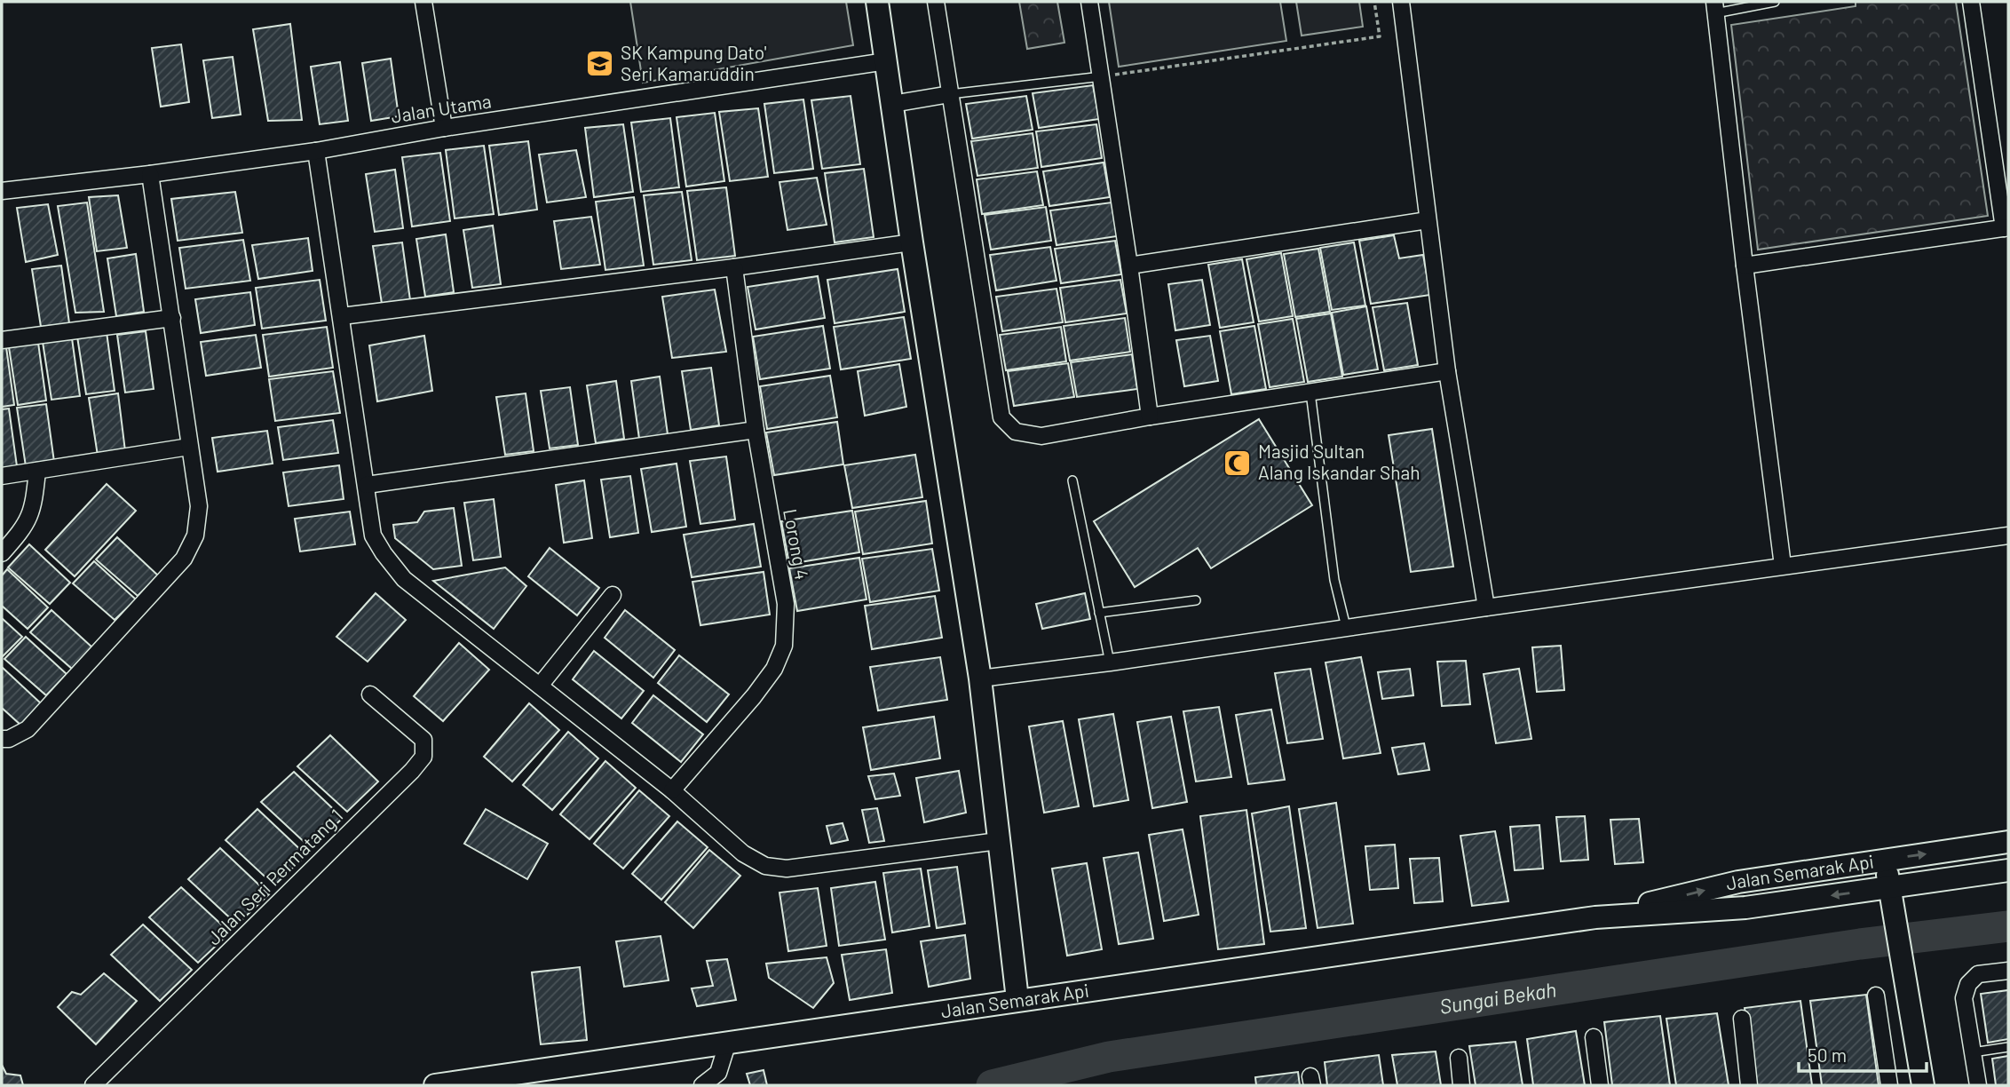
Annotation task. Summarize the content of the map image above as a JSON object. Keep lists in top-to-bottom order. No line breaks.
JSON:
{"streets":{"street":["Jalan Utama","Lorong 4","Jalan Semarak Api","Jalan Seri Permatang 1"]},"water":["Sungai Bekah"],"places":{"school or university":["SK Kampung Dato' Seri Kamaruddin"],"mosque":["Masjid Sultan Alang Iskandar Shah"]},"scale_bar":"50 m"}
